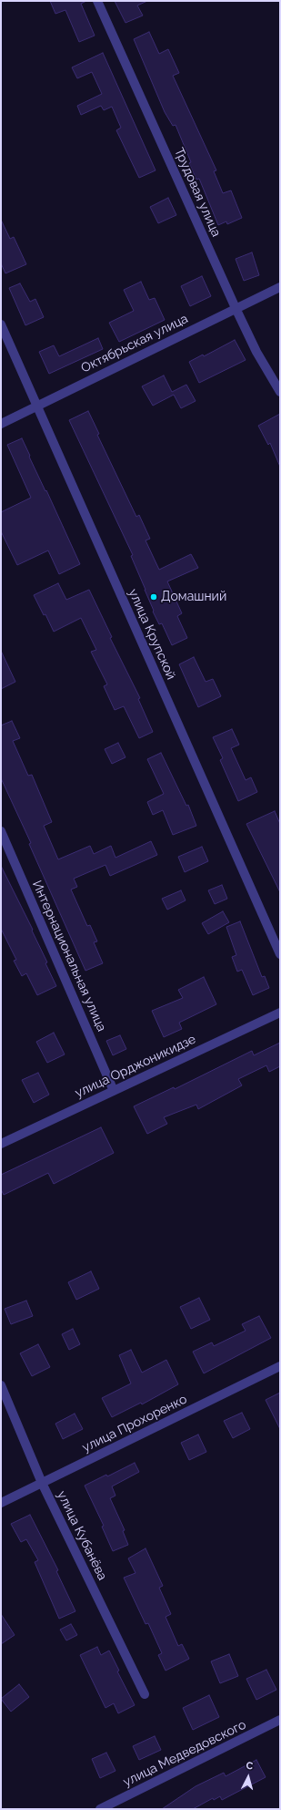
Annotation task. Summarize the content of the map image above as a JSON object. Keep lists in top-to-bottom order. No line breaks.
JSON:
{"streets":{"street":["Трудовая улица","Октябрьская улица","улица Крупской","Интернациональная улица","улица Орджоникидзе","улица Прохоренко","улица Кубанёва","улица Медведовского"]},"crossings":[["Трудовая улица","Октябрьская улица"],["Октябрьская улица","улица Крупской"],["Интернациональная улица","улица Орджоникидзе"],["улица Прохоренко","улица Кубанёва"]],"places":["Домашний"],"north":"top"}
